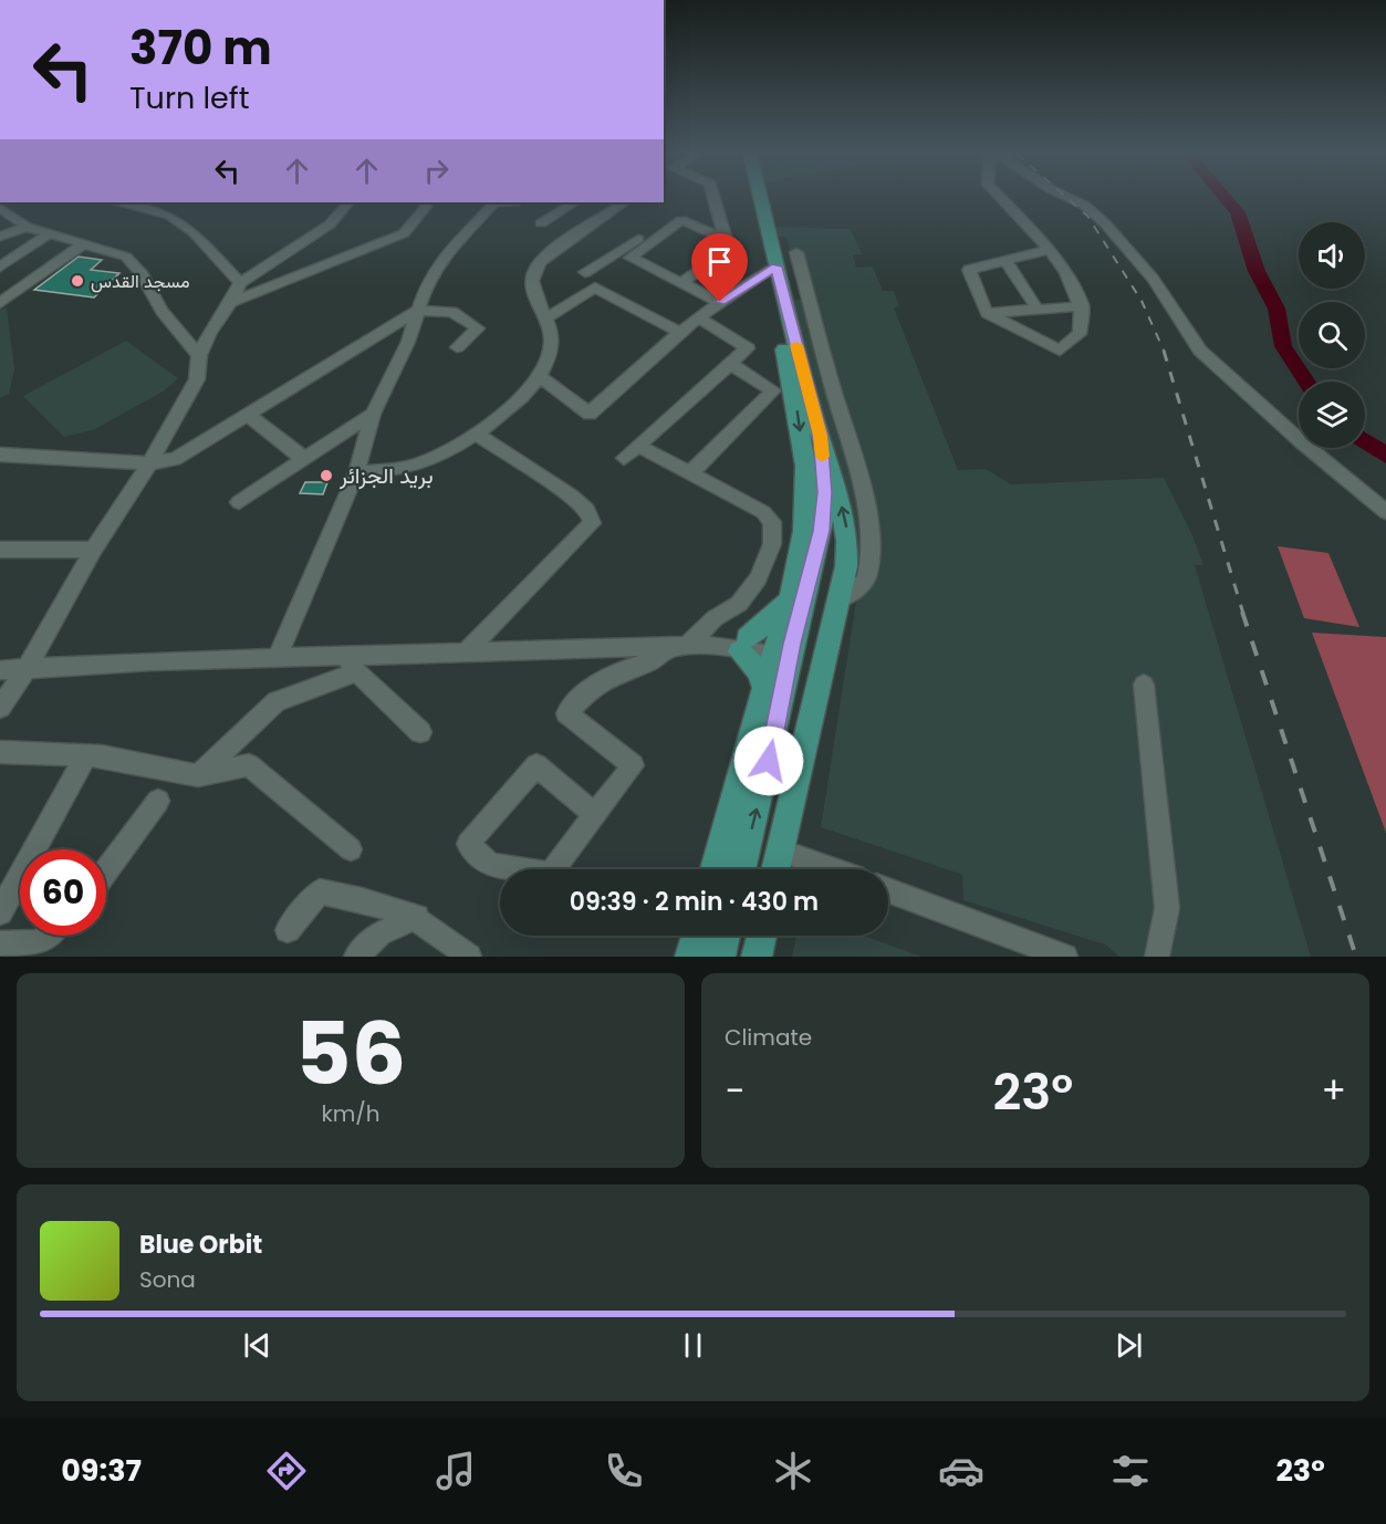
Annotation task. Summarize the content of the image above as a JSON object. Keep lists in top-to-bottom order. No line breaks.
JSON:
{"places":["مسجد القدس","بريد الجزائر"],"page":{"turn":["370 m","Turn left"],"limit":"60","trip":"09:39 · 2 min · 430 m","tile":[["56","km/h"],"Climate"],"heat":["−","23°","+"],"song":["Blue Orbit","Sona"],"tabs":["09:37","23°"]}}
